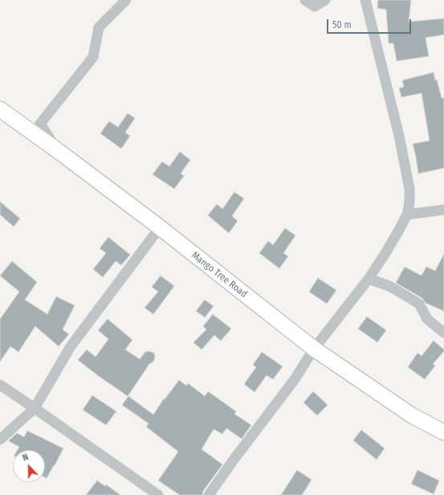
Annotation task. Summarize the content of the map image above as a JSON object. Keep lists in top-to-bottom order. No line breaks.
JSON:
{"streets":{"main road":["Mango Tree Road"]},"scale_bar":"50 m","north":"top"}
